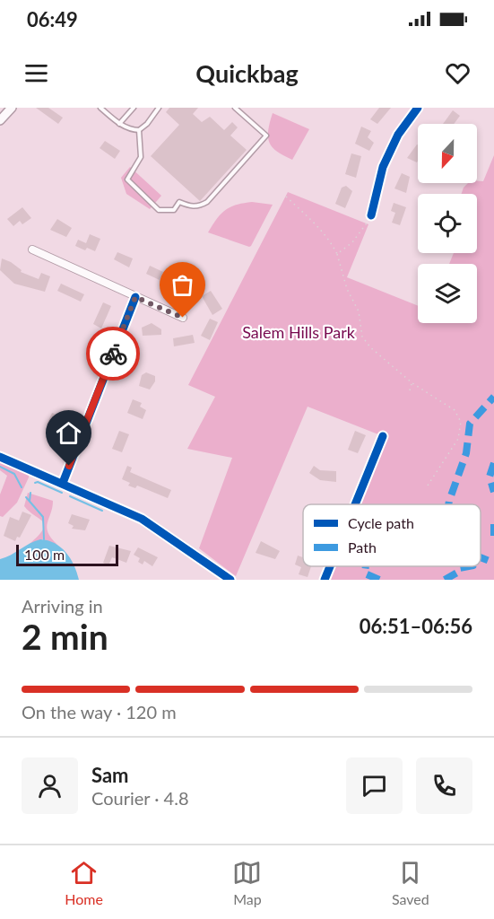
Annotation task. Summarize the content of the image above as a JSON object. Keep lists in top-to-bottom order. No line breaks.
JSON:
{"parks":["Salem Hills Park"],"legend":["Cycle path","Path"],"scale_bar":"100 m","north":"bottom","page":{"status":"06:49","header":"Quickbag","scale":"100 m","heading":["2 min","Arriving in","06:51–06:56"],"panel":["Sam","Courier · 4.8"],"bar":"On the way · 120 m","tabs":["Home","Map","Saved"]}}
